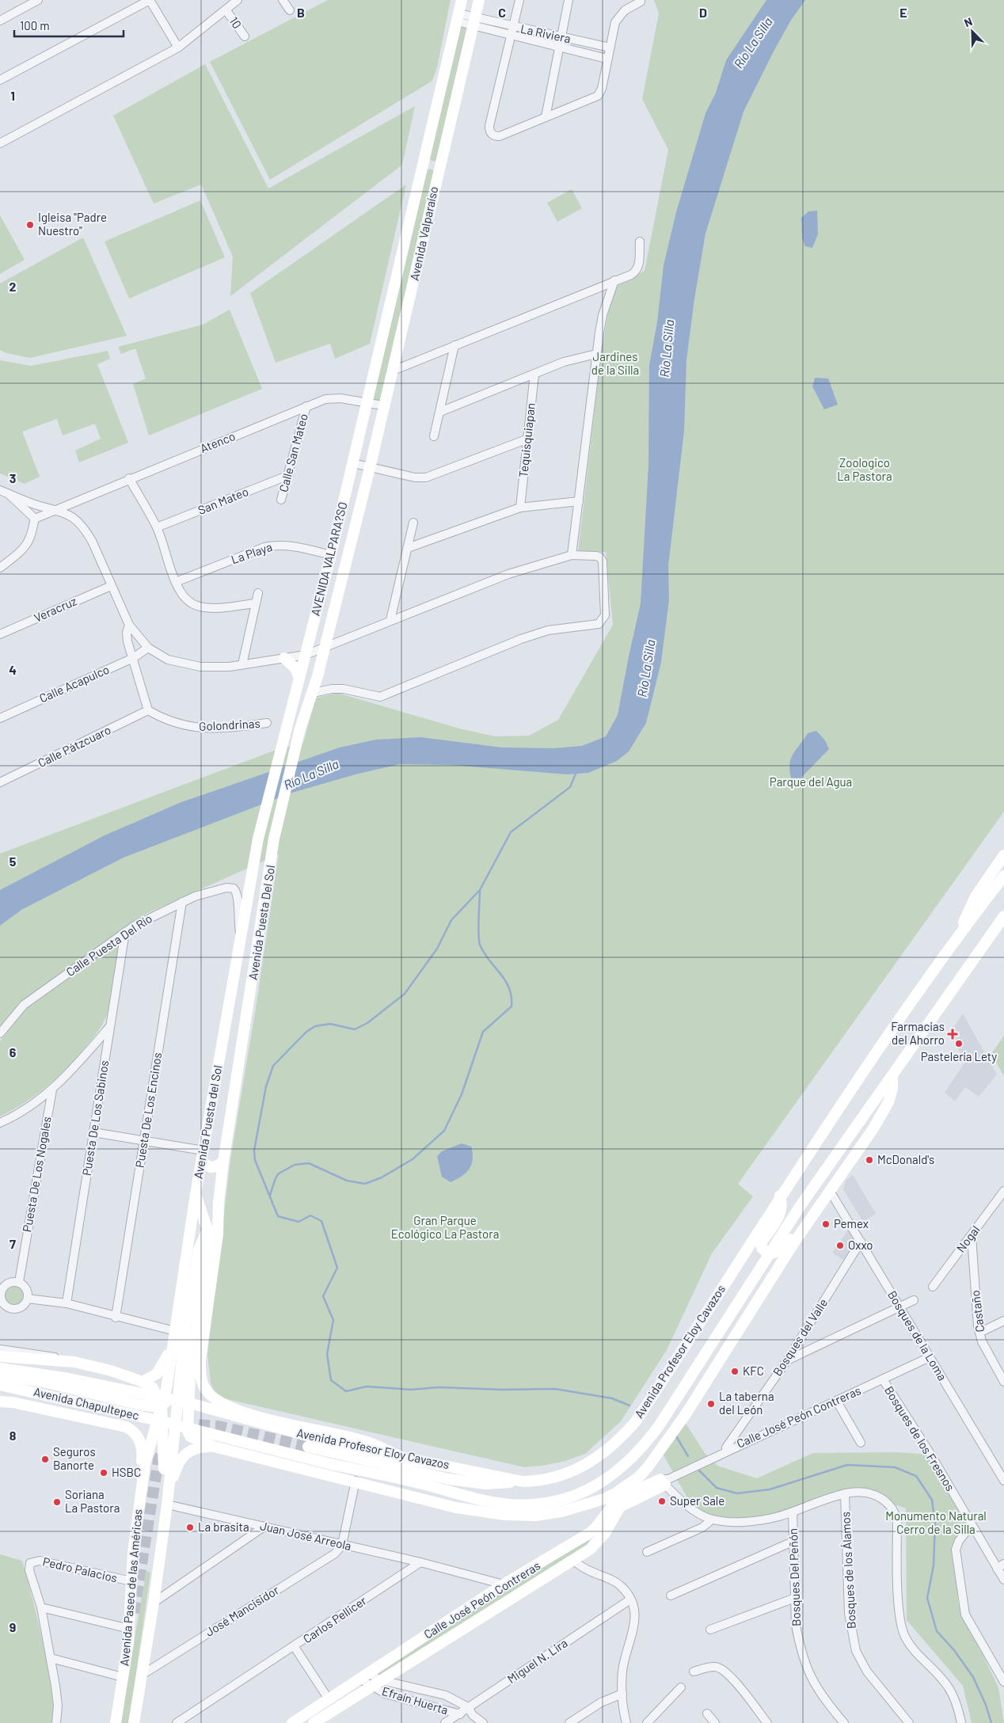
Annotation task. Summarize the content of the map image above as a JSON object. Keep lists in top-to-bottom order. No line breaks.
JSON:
{"streets":{"main road":["Avenida Valparaíso","AVENIDA VALPARA?SO","Avenida Puesta Del Sol","Avenida Puesta del Sol","Avenida Profesor Eloy Cavazos","Avenida Chapultepec","Calle José Peón Contreras","Avenida Paseo de las Américas"],"street":["10","La Riviera","Tequisquiapan","Atenco","Calle San Mateo","San Mateo","La Playa","Veracruz","Calle Acapulco","Golondrinas","Calle Pátzcuaro","Calle Puesta Del Río","Puesta De Los Encinos","Puesta De Los Sabinos","Puesta De Los Nogales","Nogal","Castaño","Bosques de la Loma","Bosques del Valle","Bosques de los Fresnos","Juan José Arreola","Pedro Palacios","Bosques de los Álamos","Bosques Del Peñón","José Mancisidor","Carlos Pellicer","Miguel N. Lira","Efraín Huerta"]},"crossings":[["La Riviera","Avenida Valparaíso"],["Avenida Valparaíso","Atenco"],["Avenida Valparaíso","AVENIDA VALPARA?SO"],["Atenco","Calle San Mateo"],["Calle San Mateo","San Mateo"],["La Playa","AVENIDA VALPARA?SO"],["AVENIDA VALPARA?SO","Avenida Puesta Del Sol"],["Golondrinas","Calle Pátzcuaro"],["Calle Puesta Del Río","Puesta De Los Encinos"],["Calle Puesta Del Río","Puesta De Los Sabinos"],["Calle Puesta Del Río","Avenida Puesta del Sol"],["Avenida Puesta del Sol","Avenida Paseo de las Américas"],["Nogal","Castaño"],["Bosques de la Loma","Bosques del Valle"],["Bosques de la Loma","Calle José Peón Contreras"],["Bosques del Valle","Calle José Peón Contreras"],["Avenida Profesor Eloy Cavazos","Avenida Chapultepec"],["Avenida Profesor Eloy Cavazos","Avenida Paseo de las Américas"],["Avenida Chapultepec","Avenida Paseo de las Américas"],["Calle José Peón Contreras","Bosques de los Fresnos"],["Calle José Peón Contreras","Efraín Huerta"],["Juan José Arreola","Avenida Paseo de las Américas"],["Juan José Arreola","José Mancisidor"],["Juan José Arreola","Carlos Pellicer"],["Pedro Palacios","Avenida Paseo de las Américas"],["Avenida Paseo de las Américas","José Mancisidor"],["Miguel N. Lira","Efraín Huerta"]],"water":["Río La Silla"],"parks":["Jardines de la Silla","Zoologico La Pastora","Parque del Agua","Gran Parque Ecológico La Pastora","Monumento Natural Cerro de la Silla"],"places":{"other":["Igleisa \"Padre Nuestro\"","Pastelería Lety","McDonald's","Pemex","Oxxo","KFC","La taberna del León","Seguros Banorte","HSBC","Super Sale","Soriana La Pastora","La brasita"],"health":["Farmacias del Ahorro"]},"scale_bar":"100 m","north":"top left","grid":{"columns":["B","C","D","E"],"rows":["1","2","3","4","5","6","7","8","9"]}}
